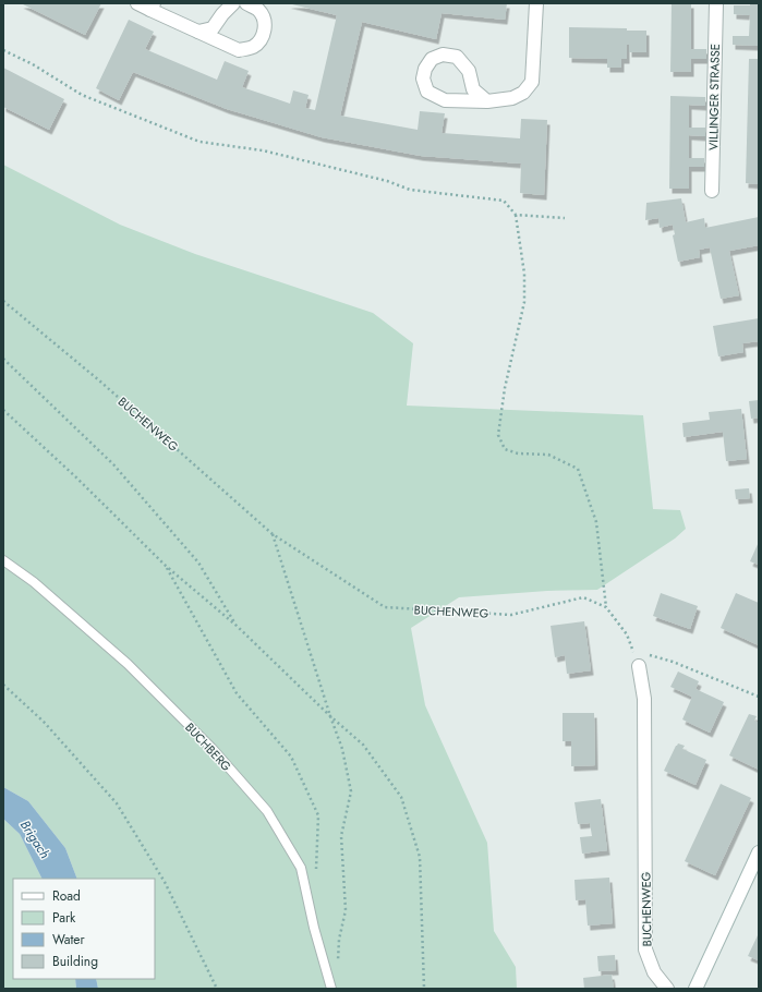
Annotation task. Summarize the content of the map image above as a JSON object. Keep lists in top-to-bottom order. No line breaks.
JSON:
{"streets":{"street":["VILLINGER STRASSE","BUCHENWEG"],"lane":["BUCHBERG"]},"water":["Brigach"],"legend":["Road","Park","Water","Building"]}
